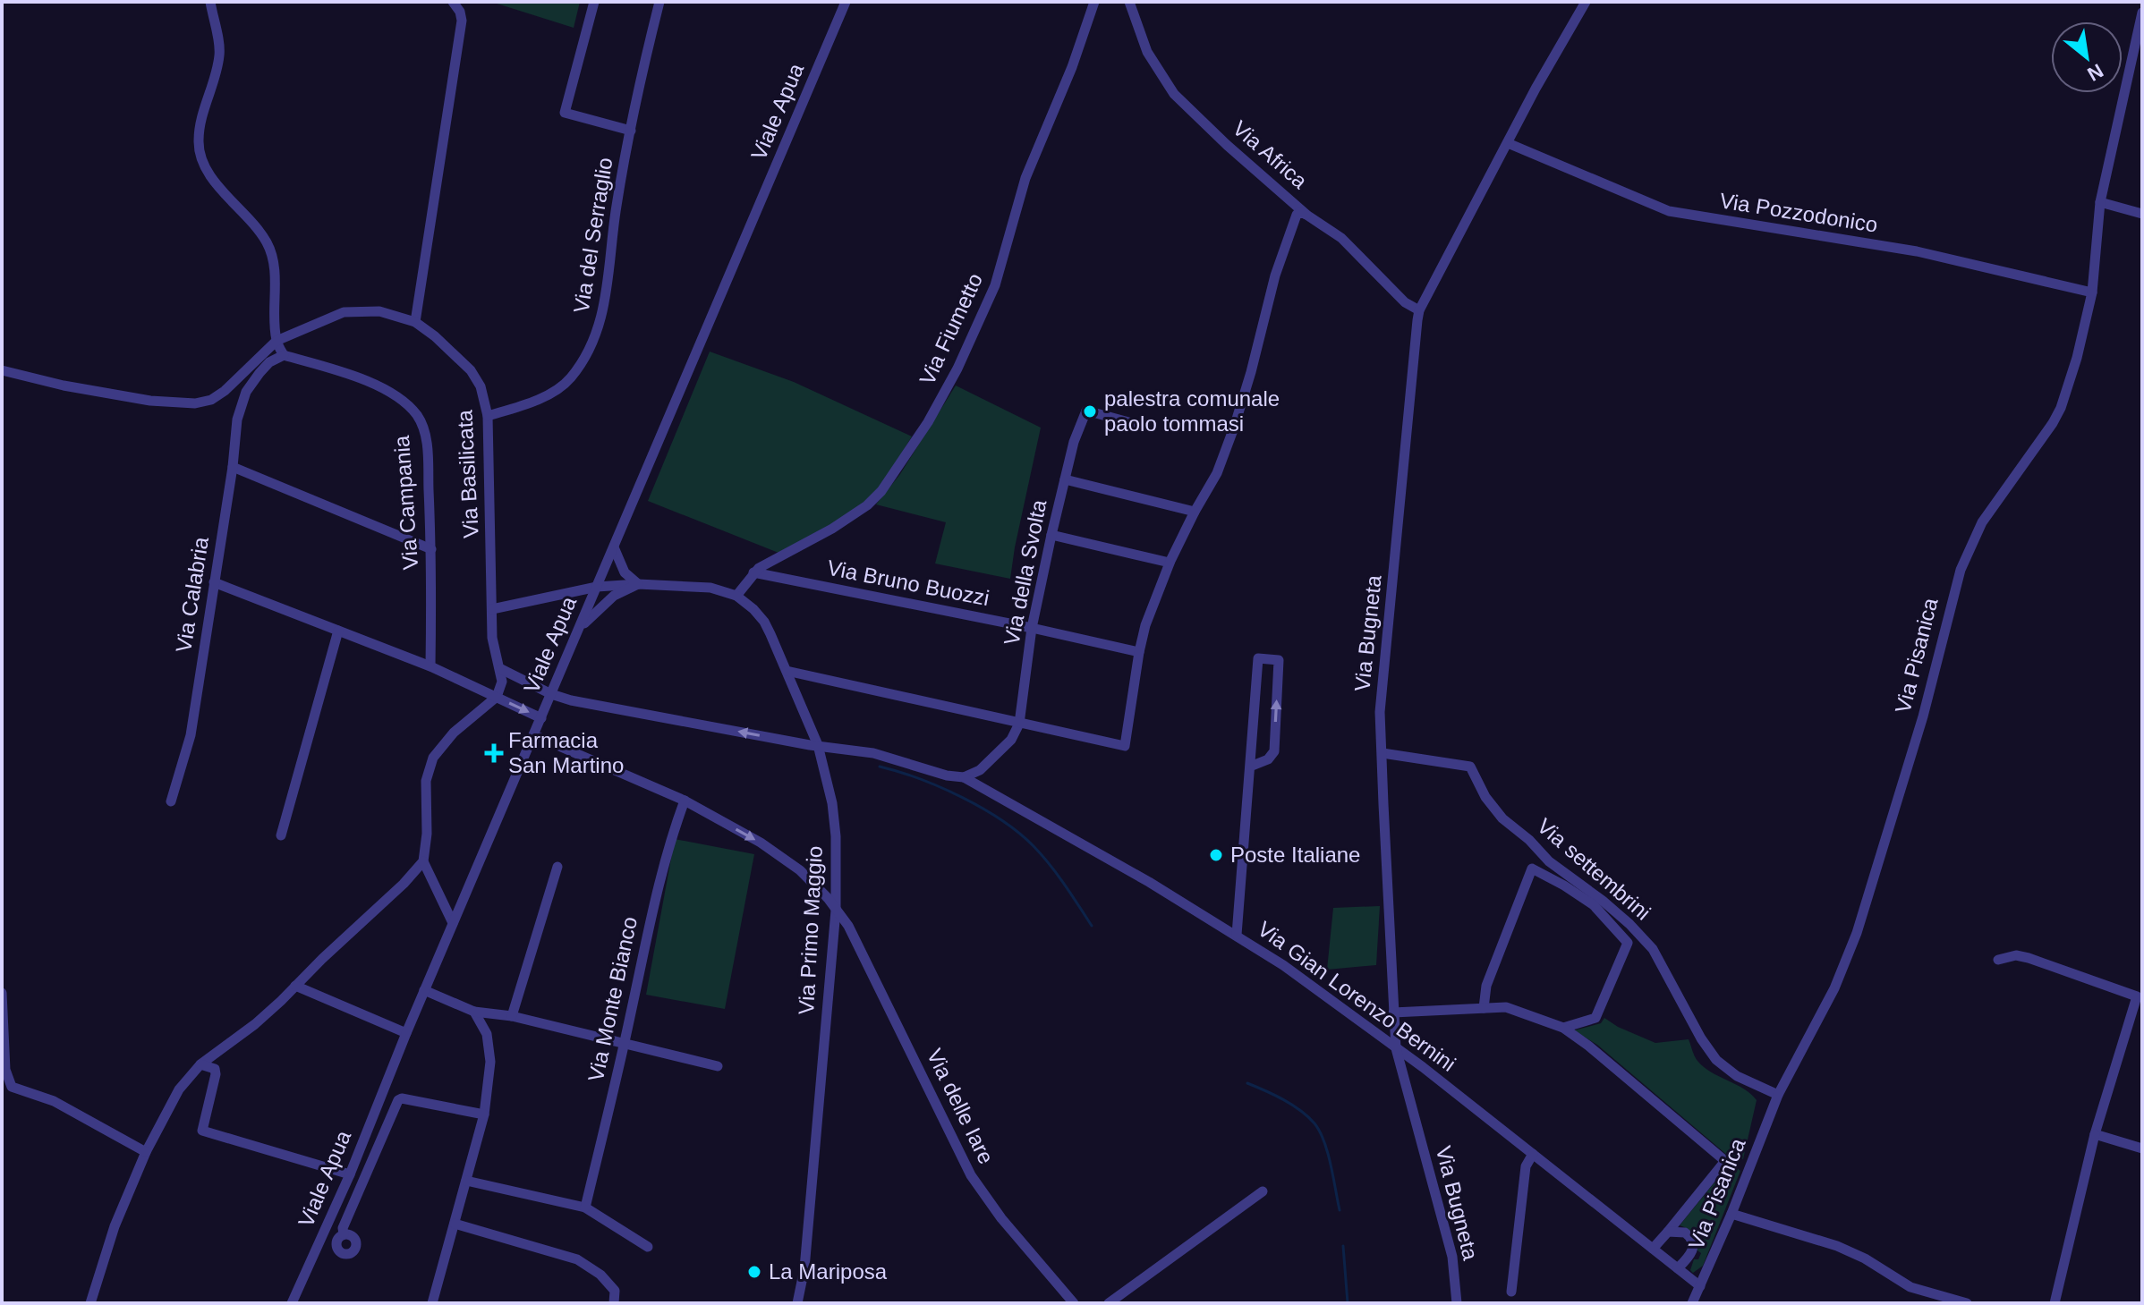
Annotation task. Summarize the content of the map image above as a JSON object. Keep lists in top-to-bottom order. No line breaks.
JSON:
{"streets":{"street":["Viale Apua","Via Africa","Via Pozzodonico","Via del Serraglio","Via Fiumetto","Via Basilicata","Via Campania","Via della Svolta","Via Bruno Buozzi","Via Calabria","Via Bugneta","Via Pisanica","Via settembrini","Via Primo Maggio","Via Gian Lorenzo Bernini","Via Monte Bianco","Via delle Iare"]},"crossings":[["Viale Apua","Via Primo Maggio"],["Viale Apua","Via Gian Lorenzo Bernini"],["Viale Apua","Via delle Iare"],["Via Africa","Via Bugneta"],["Via Pozzodonico","Via Bugneta"],["Via Pozzodonico","Via Pisanica"],["Via del Serraglio","Via Basilicata"],["Via Fiumetto","Via Bruno Buozzi"],["Via Fiumetto","Via Primo Maggio"],["Via Basilicata","Via Primo Maggio"],["Via Campania","Via Calabria"],["Via della Svolta","Via Bruno Buozzi"],["Via della Svolta","Via Gian Lorenzo Bernini"],["Via Bugneta","Via settembrini"],["Via Bugneta","Via Gian Lorenzo Bernini"],["Via Pisanica","Via settembrini"],["Via Pisanica","Via Gian Lorenzo Bernini"],["Via Primo Maggio","Via Gian Lorenzo Bernini"],["Via Primo Maggio","Via delle Iare"],["Via Monte Bianco","Via delle Iare"]],"places":{"other":["palestra comunale paolo tommasi","Poste Italiane","La Mariposa"],"health":["Farmacia San Martino"]},"north":"bottom right"}
